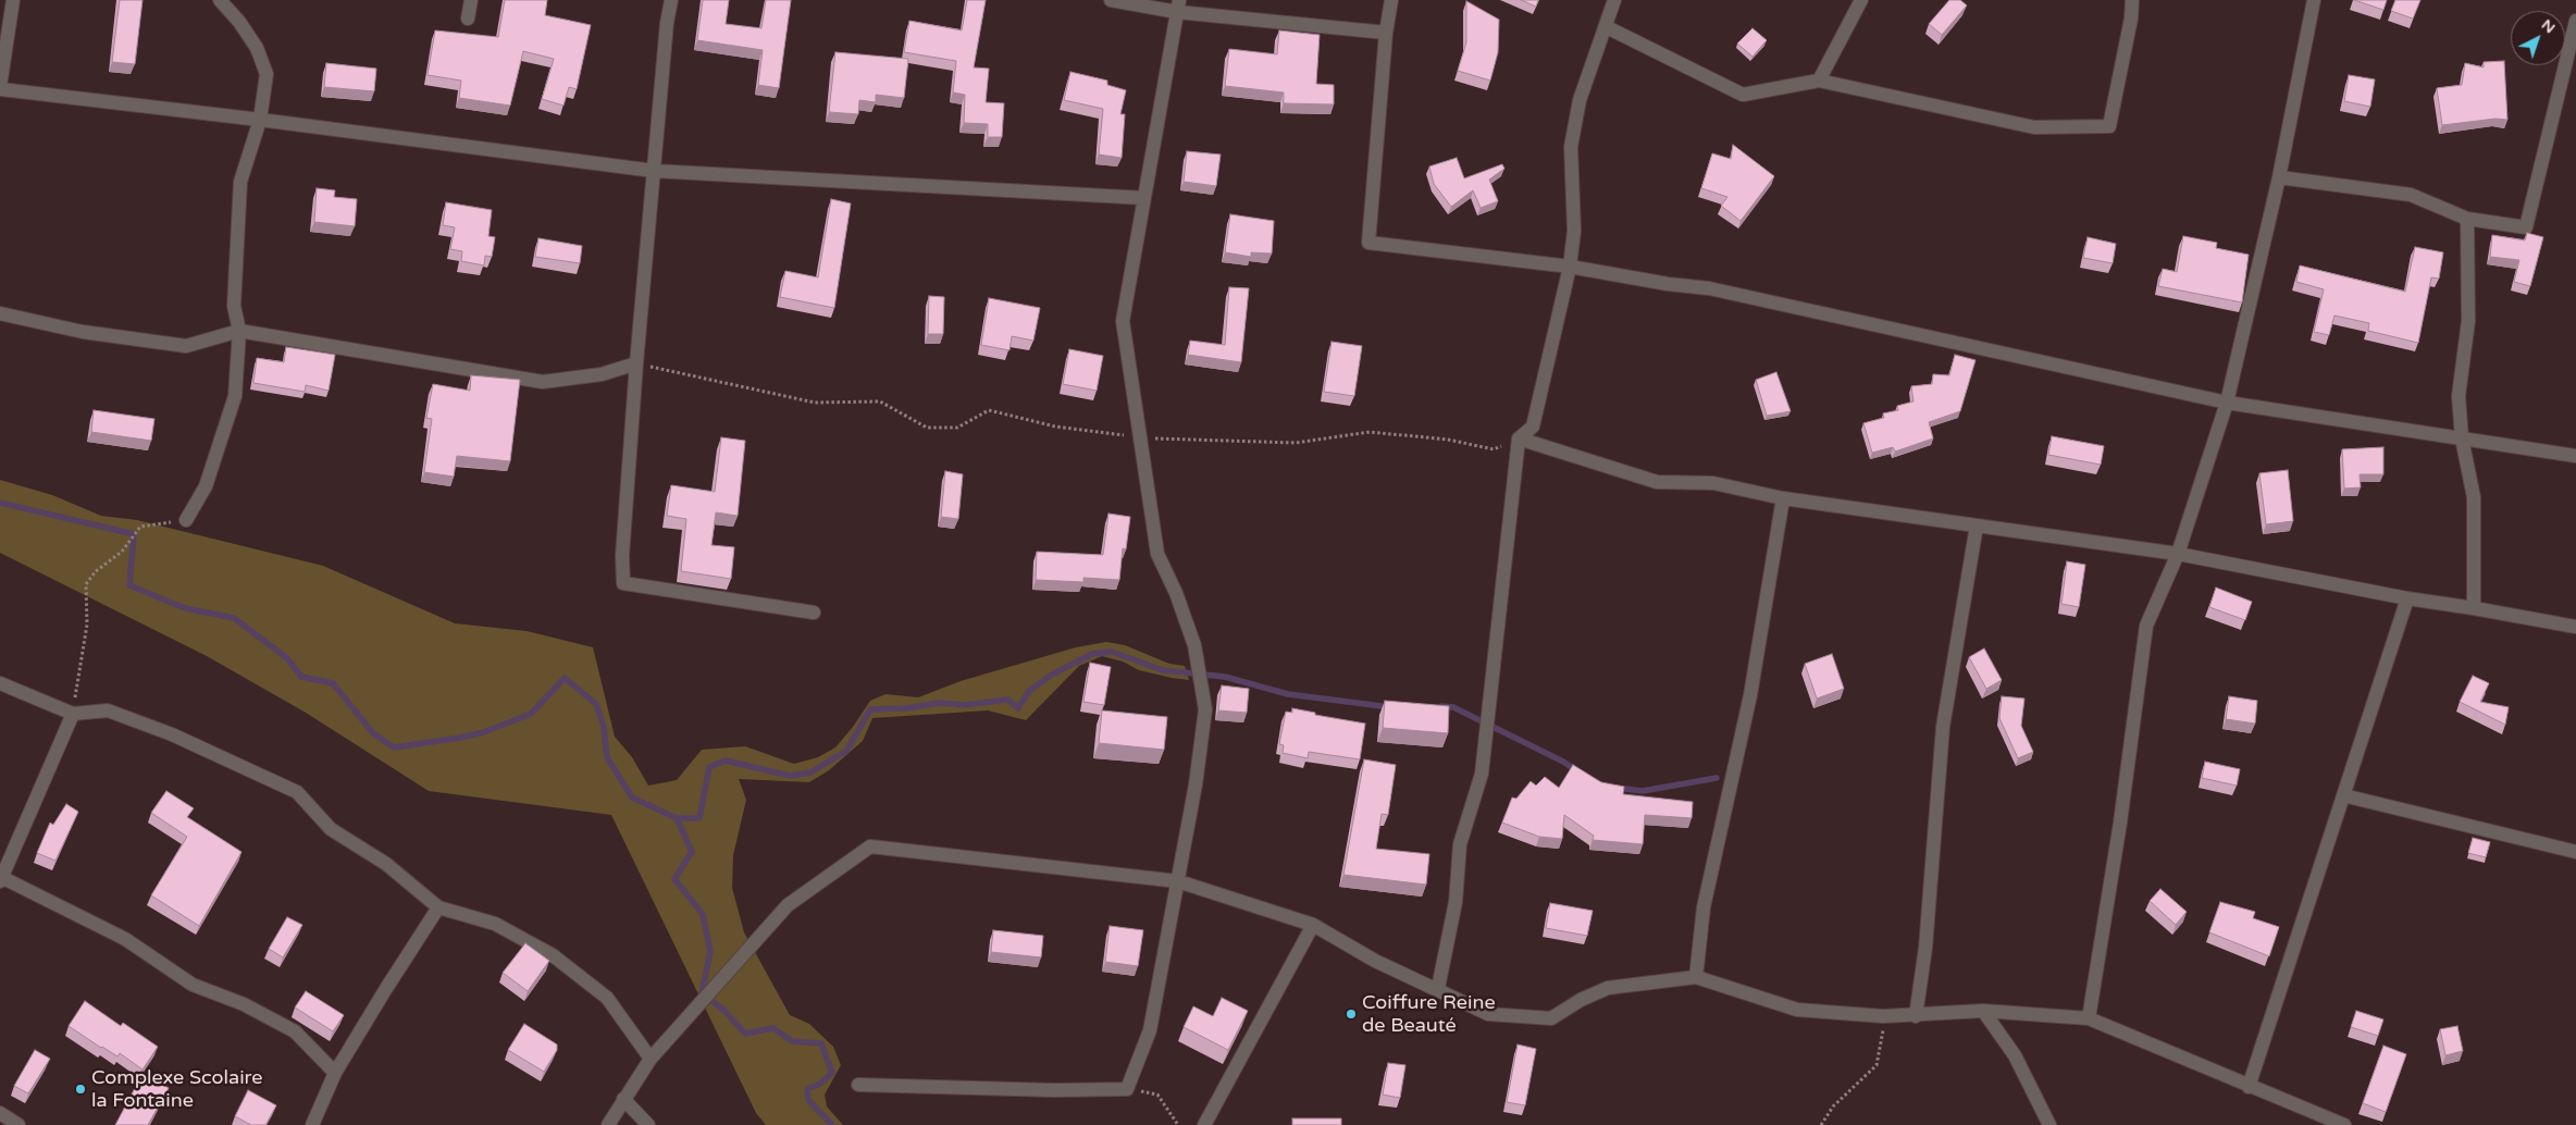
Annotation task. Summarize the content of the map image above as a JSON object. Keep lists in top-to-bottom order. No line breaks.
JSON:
{"places":["Coiffure Reine de Beauté","Complexe Scolaire la Fontaine"],"north":"top right"}
